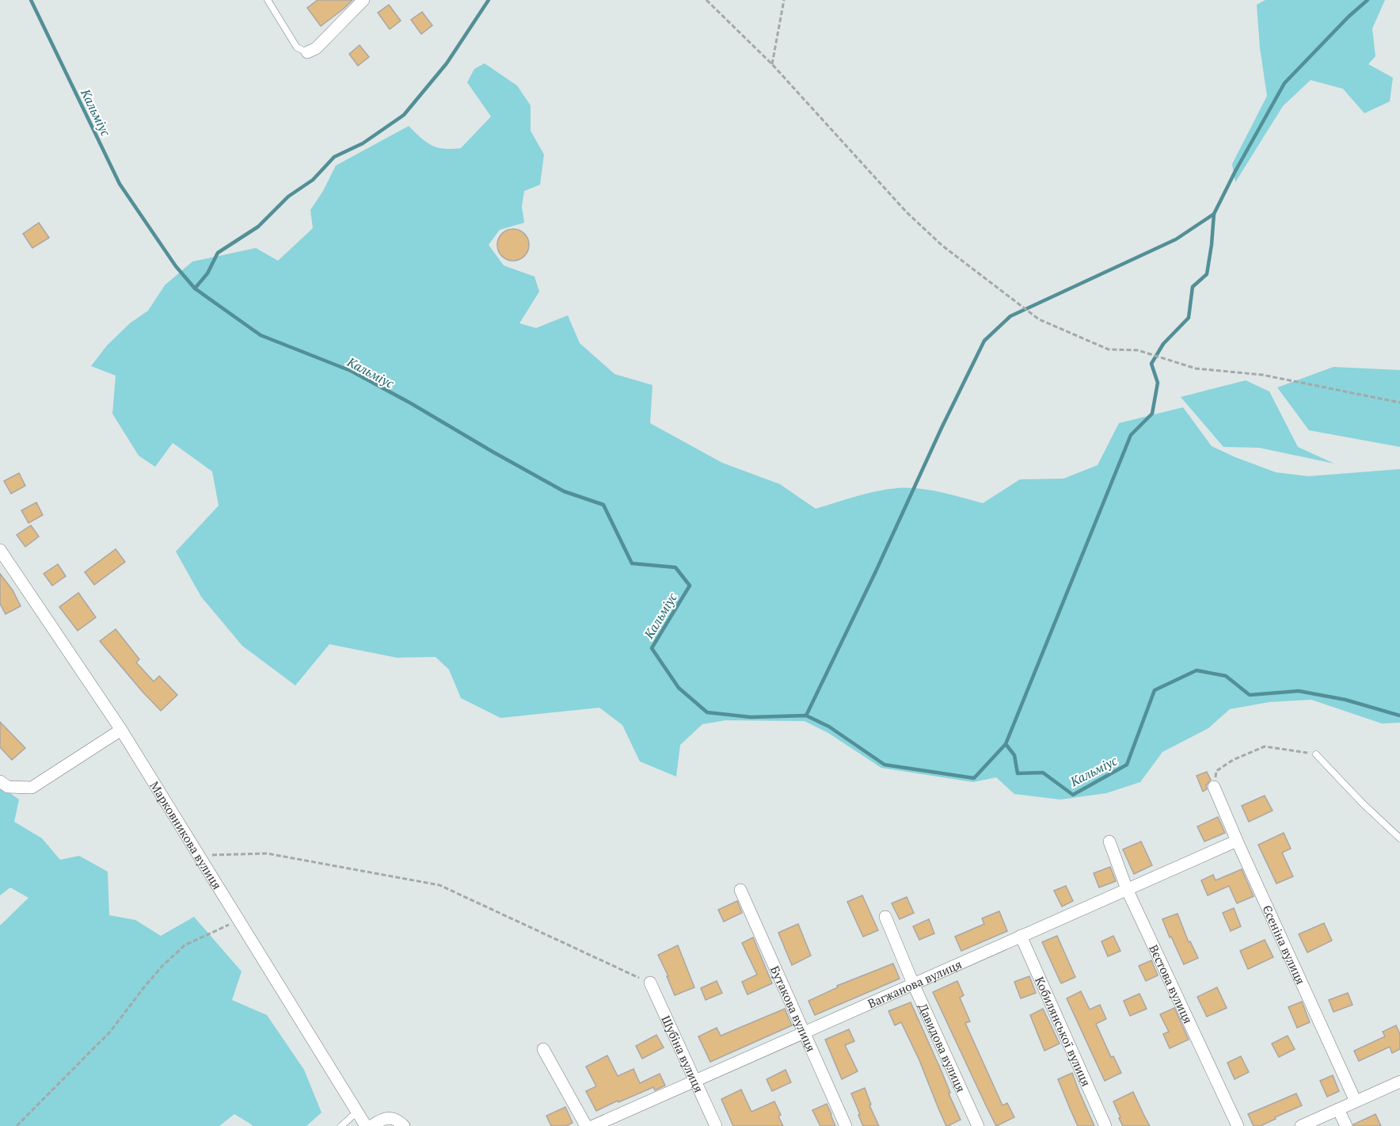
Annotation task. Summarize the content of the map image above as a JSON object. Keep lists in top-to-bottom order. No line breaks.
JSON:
{"streets":{"street":["Марковникова вулиця","Єсеніна вулиця","Вагжанова вулиця","Вєстова вулиця","Бутакова вулиця","Кобилянської вулиця","Давидова вулиця","Шубіна вулиця"]},"crossings":[["Єсеніна вулиця","Вагжанова вулиця"],["Вагжанова вулиця","Вєстова вулиця"],["Вагжанова вулиця","Бутакова вулиця"],["Вагжанова вулиця","Кобилянської вулиця"],["Вагжанова вулиця","Давидова вулиця"],["Вагжанова вулиця","Шубіна вулиця"]],"water":["Кальміус"]}
